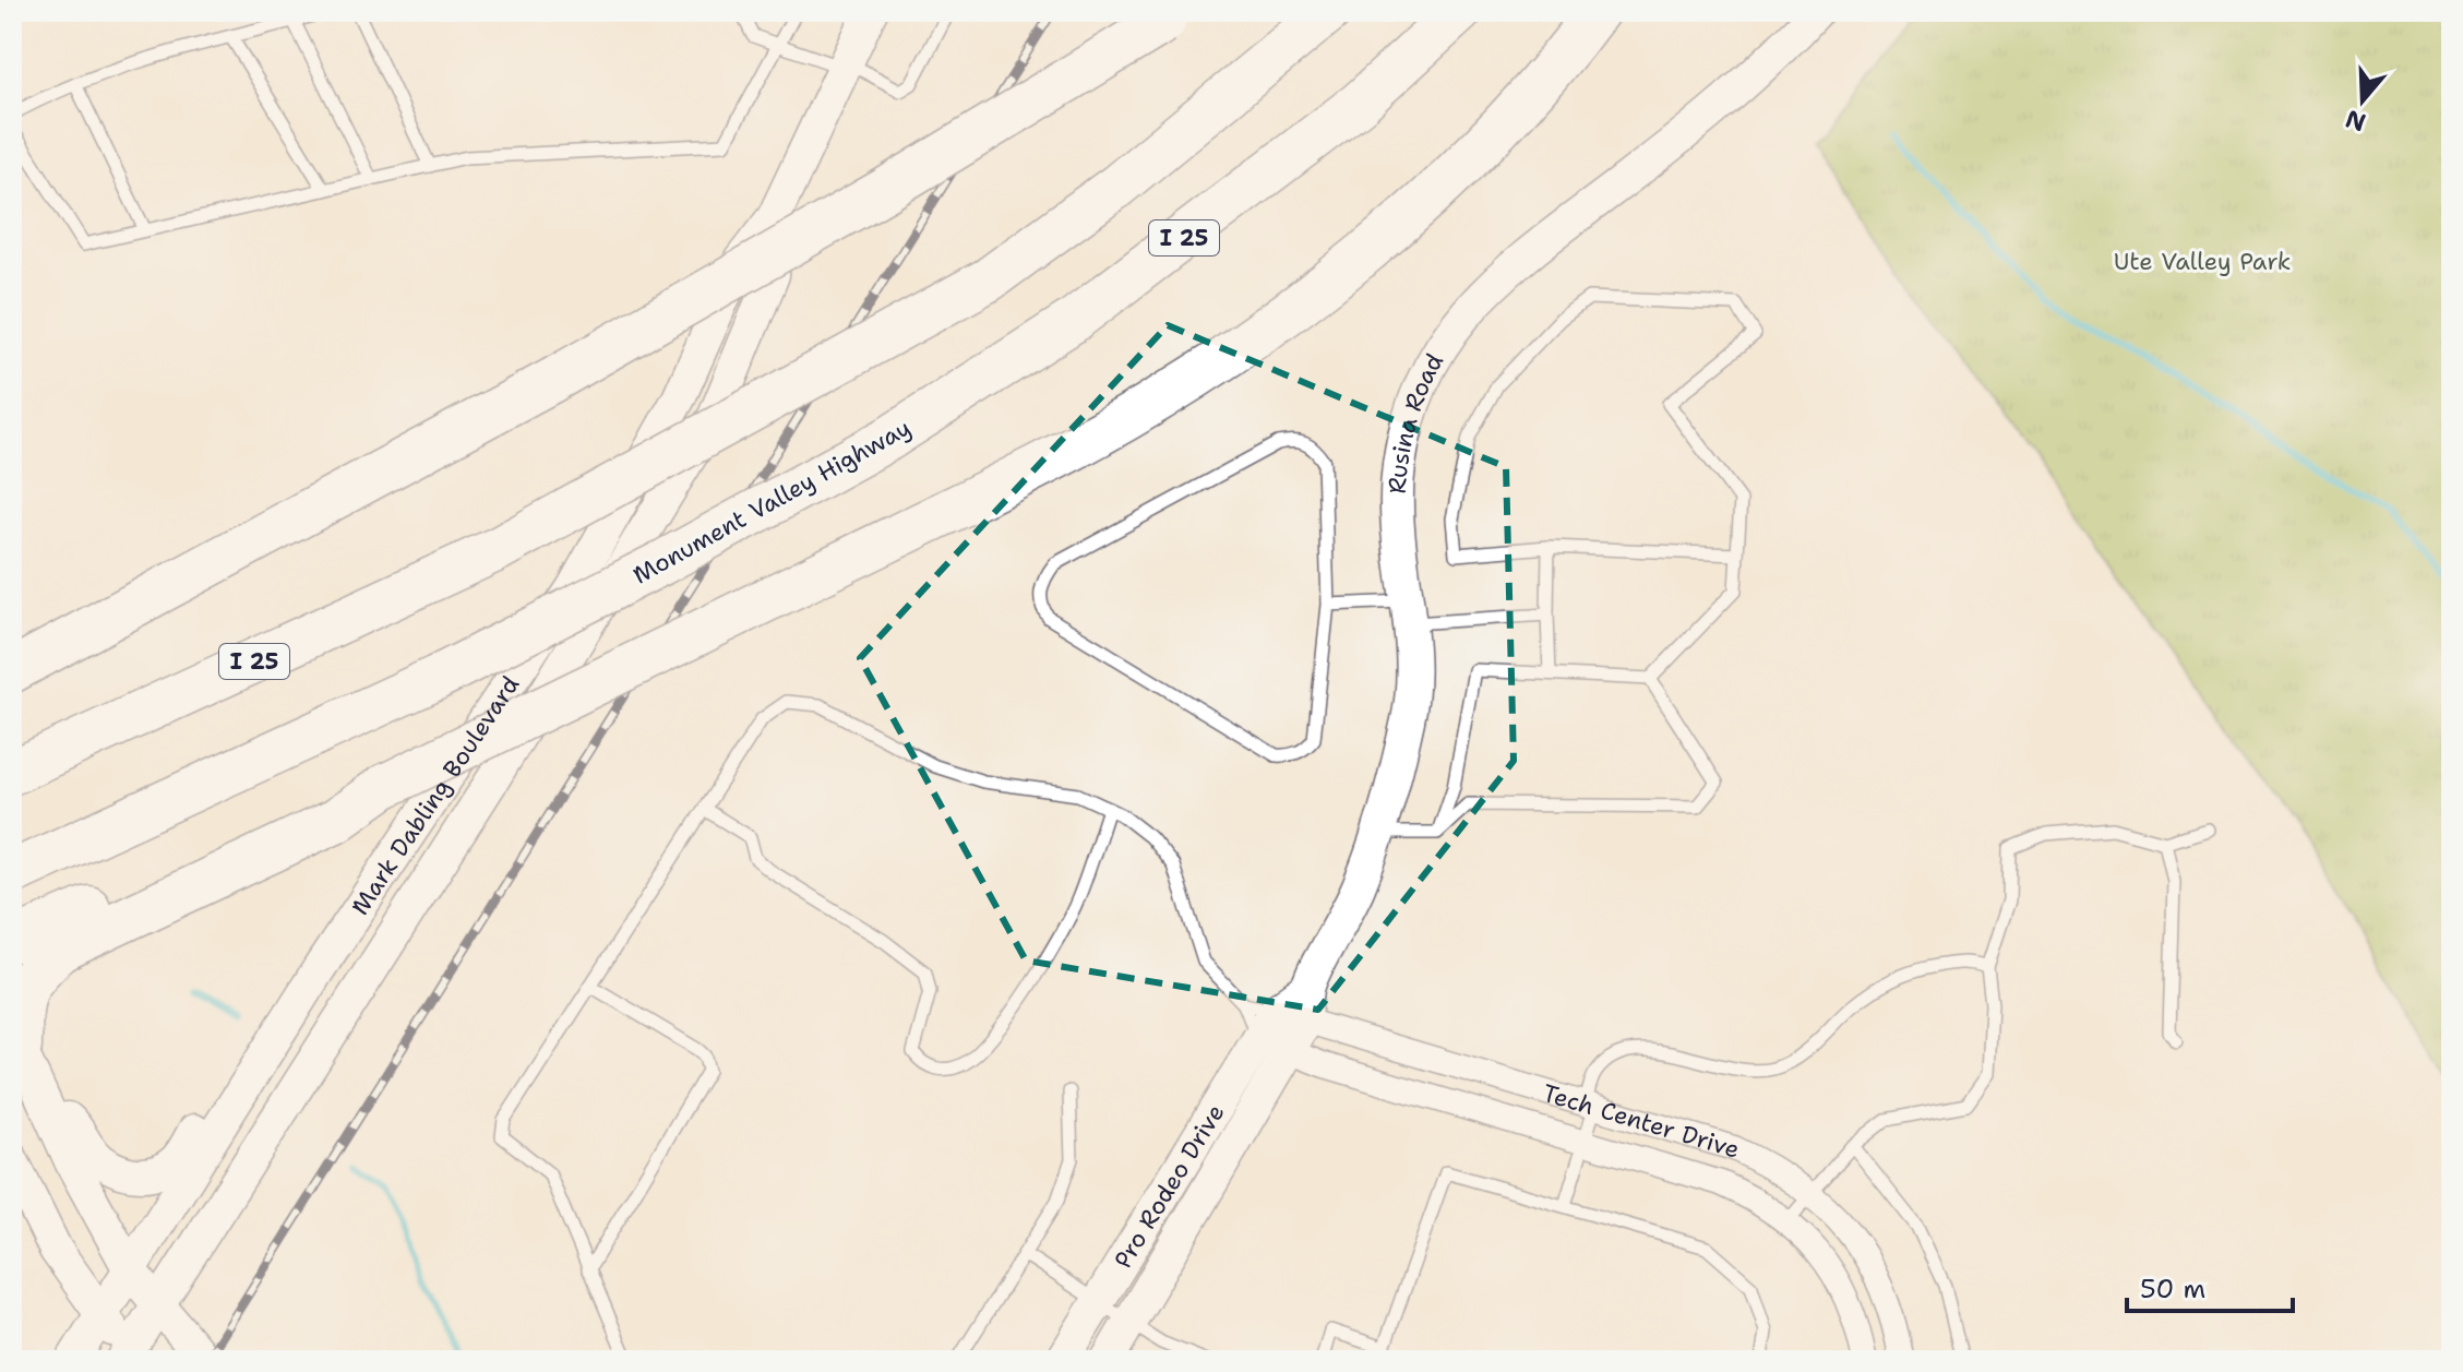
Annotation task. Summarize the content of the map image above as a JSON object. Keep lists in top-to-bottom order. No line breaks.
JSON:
{"streets":{"highway":["I 25","Monument Valley Highway"],"street":["Rusina Road","Mark Dabling Boulevard","Tech Center Drive","Pro Rodeo Drive"]},"crossings":[["Rusina Road","Tech Center Drive"],["Rusina Road","Pro Rodeo Drive"],["Tech Center Drive","Pro Rodeo Drive"]],"parks":["Ute Valley Park"],"scale_bar":"50 m","north":"bottom"}
